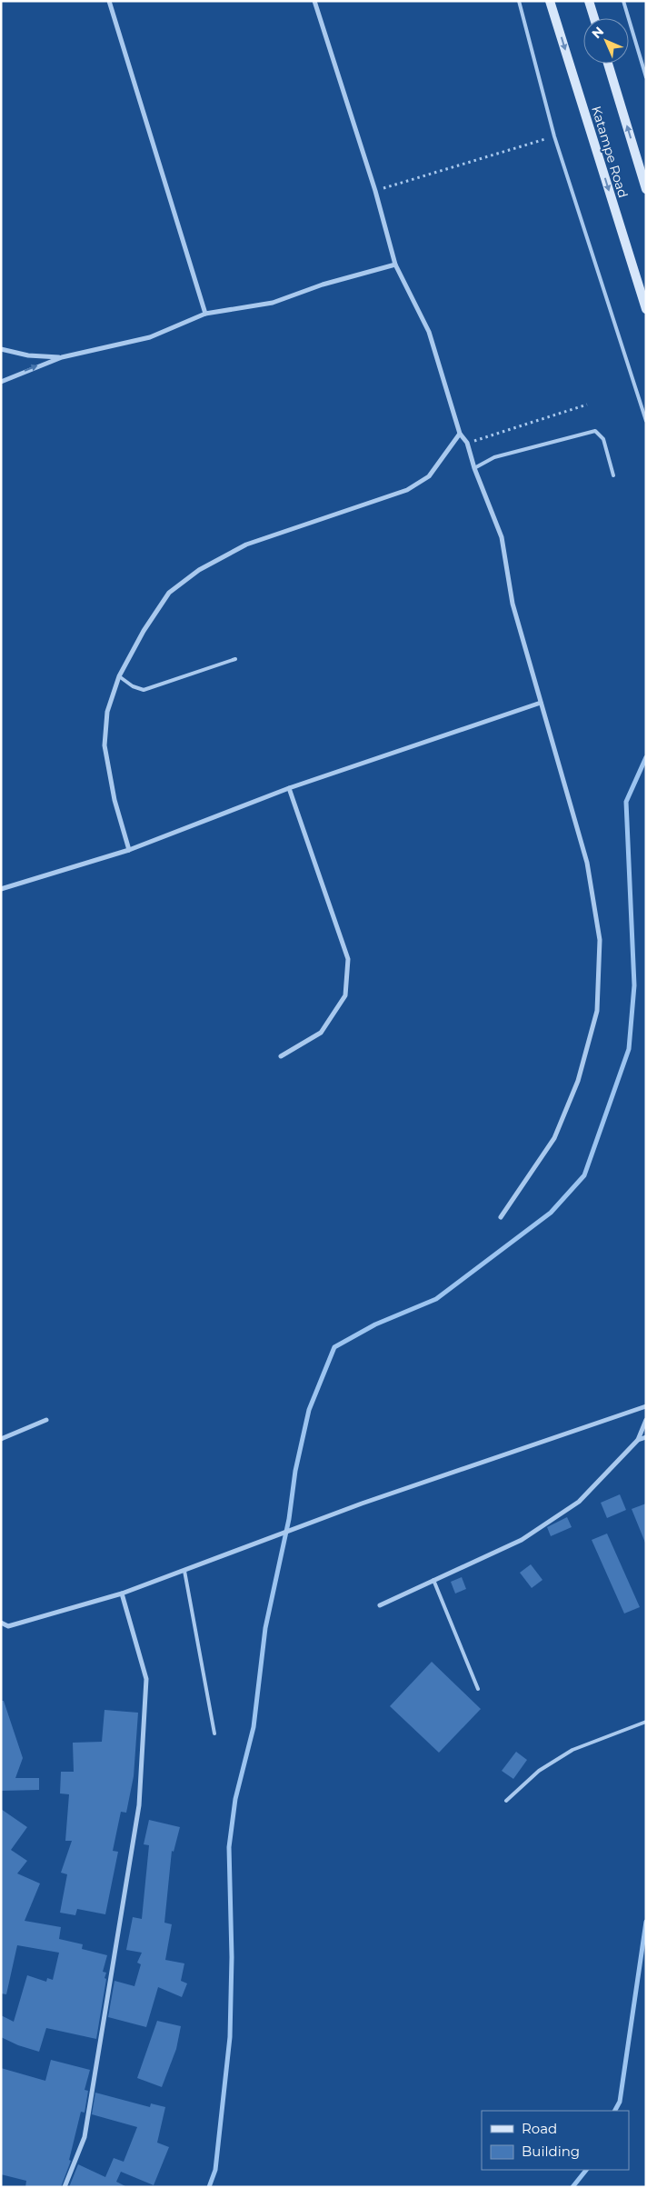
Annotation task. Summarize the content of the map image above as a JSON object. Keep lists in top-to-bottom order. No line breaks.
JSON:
{"streets":{"main road":["Katampe Road"]},"legend":["Road","Building"],"north":"top left"}
